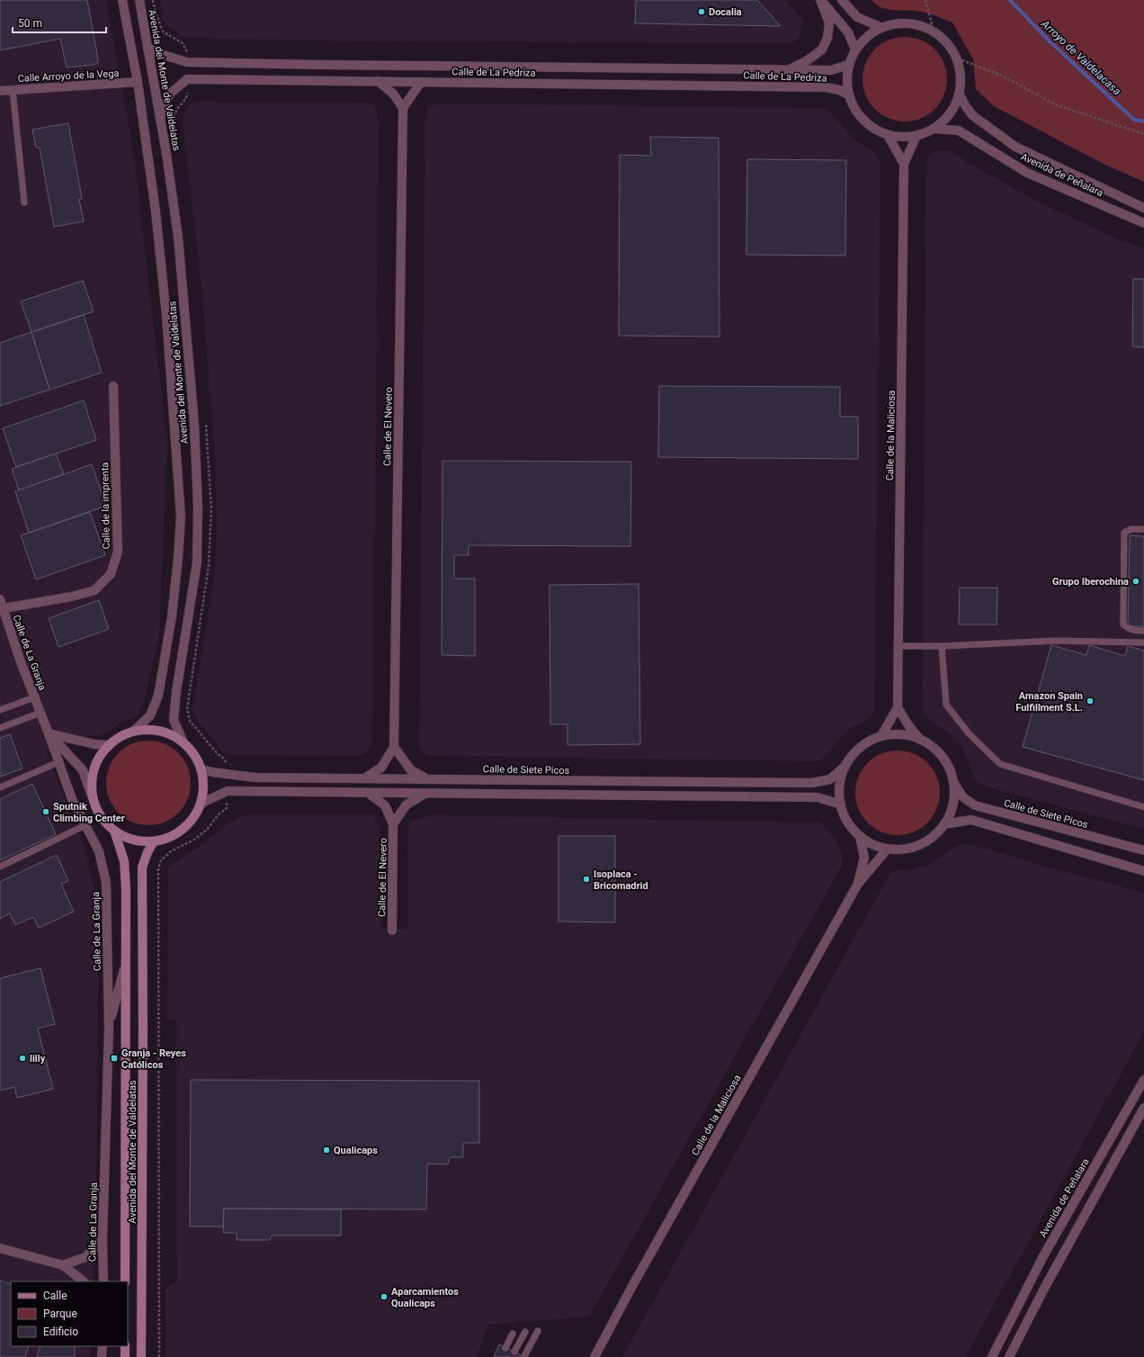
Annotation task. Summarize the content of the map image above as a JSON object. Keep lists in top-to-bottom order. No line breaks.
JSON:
{"streets":{"main road":["Avenida del Monte de Valdelatas"],"street":["Calle de La Pedriza","Calle Arroyo de la Vega","Avenida de Peñalara","Calle de El Nevero","Calle de la Maliciosa","Calle de la imprenta","Calle de La Granja","Calle de Siete Picos"]},"crossings":[["Calle de La Pedriza","Avenida del Monte de Valdelatas"],["Calle de La Pedriza","Avenida de Peñalara"],["Calle de La Pedriza","Calle de la Maliciosa"],["Calle Arroyo de la Vega","Avenida del Monte de Valdelatas"],["Avenida del Monte de Valdelatas","Calle de Siete Picos"],["Avenida de Peñalara","Calle de la Maliciosa"],["Calle de la Maliciosa","Calle de Siete Picos"],["Calle de la imprenta","Calle de La Granja"]],"water":["Arroyo de Valdelacasa"],"places":{"other":["Docalia","Grupo Iberochina","Amazon Spain Fulfillment S.L.","Sputnik Climbing Center","Isoplaca - Bricomadrid","lilly","Qualicaps","Aparcamientos Qualicaps"],"transit":["Granja - Reyes Católicos"]},"legend":["Calle","Parque","Edificio"],"scale_bar":"50 m"}
